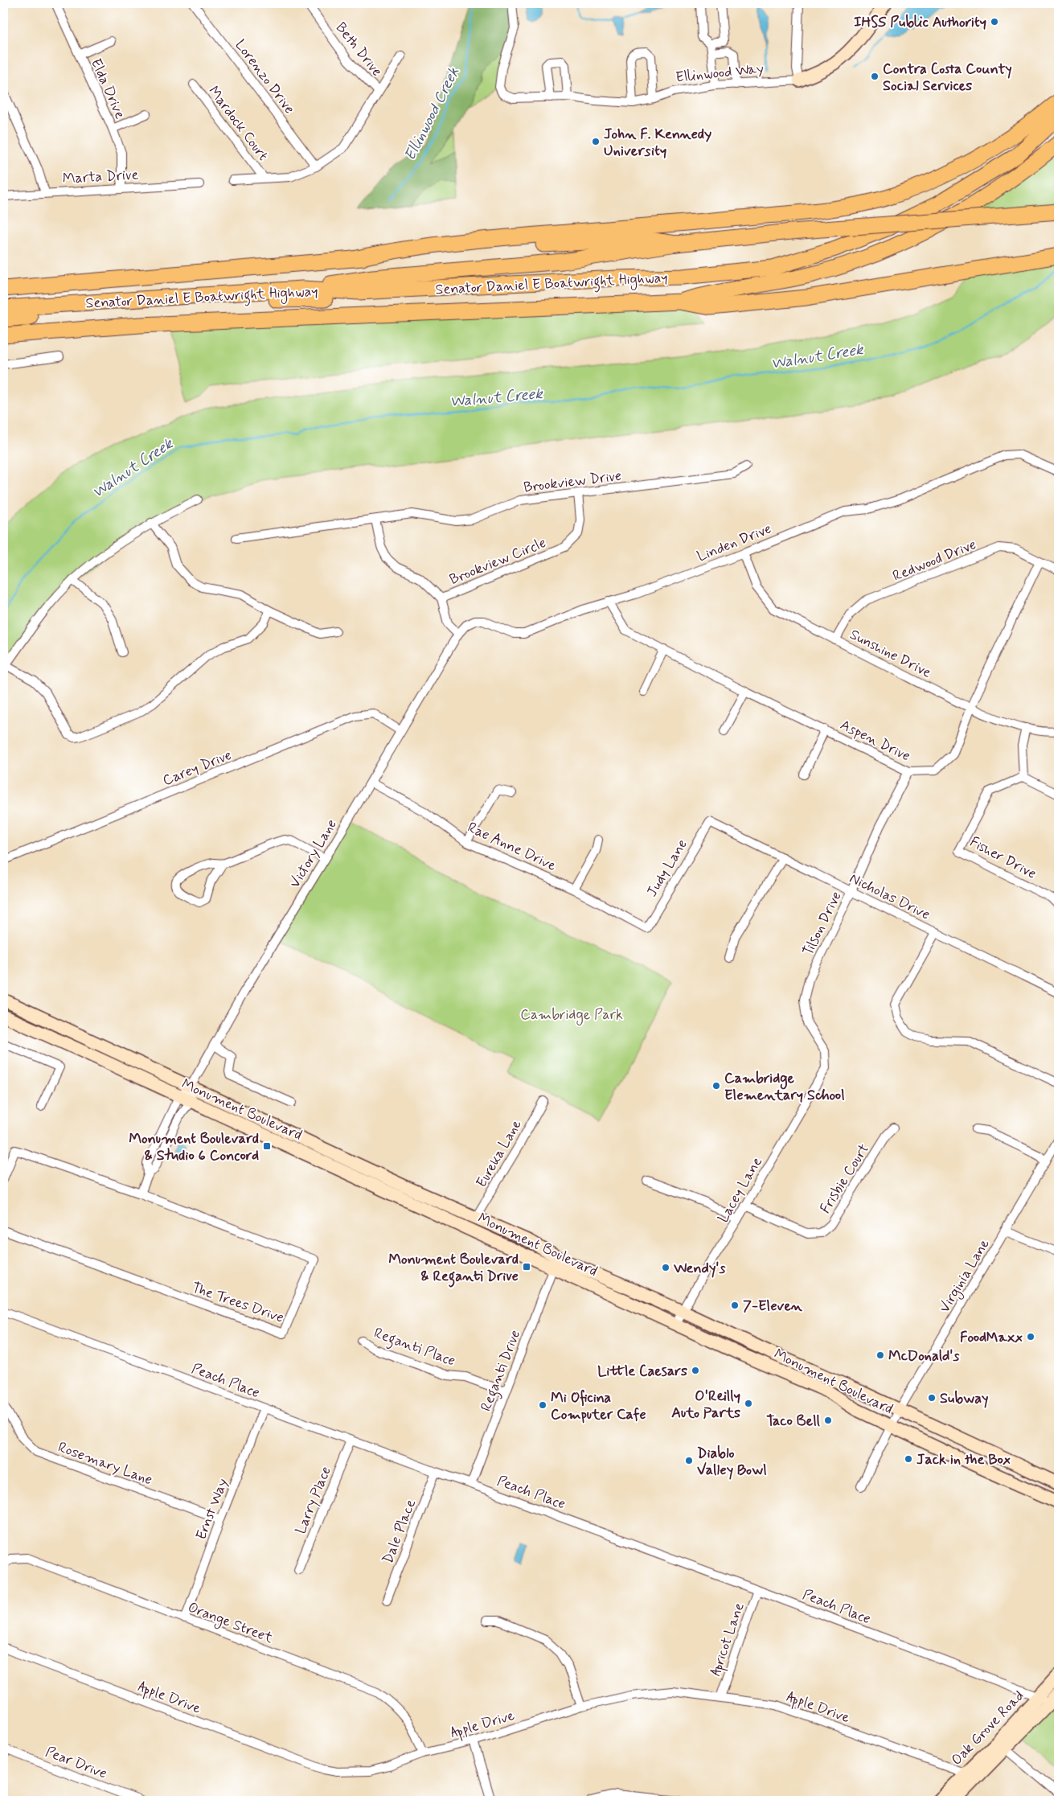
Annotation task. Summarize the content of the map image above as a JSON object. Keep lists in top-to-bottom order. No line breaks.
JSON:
{"streets":{"highway":["Senator Daniel E Boatwright Highway"],"main road":["Ellinwood Way","Monument Boulevard","Oak Grove Road"],"street":["Beth Drive","Lorenzo Drive","Elda Drive","Mardock Court","Marta Drive","Brookview Drive","Linden Drive","Redwood Drive","Brookview Circle","Sunshine Drive","Aspen Drive","Carey Drive","Rae Anne Drive","Victory Lane","Fisher Drive","Judy Lane","Nicholas Drive","Tilson Drive","Eureka Lane","Frisbie Court","Lacey Lane","Virginia Lane","The Trees Drive","Reganti Place","Reganti Drive","Peach Place","Rosemary Lane","Larry Place","Ernst Way","Dale Place","Orange Street","Apricot Lane","Apple Drive","Pear Drive"]},"crossings":[["Elda Drive","Marta Drive"],["Brookview Drive","Brookview Circle"],["Linden Drive","Sunshine Drive"],["Linden Drive","Aspen Drive"],["Linden Drive","Victory Lane"],["Redwood Drive","Sunshine Drive"],["Redwood Drive","Aspen Drive"],["Sunshine Drive","Aspen Drive"],["Aspen Drive","Tilson Drive"],["Carey Drive","Victory Lane"],["Rae Anne Drive","Victory Lane"],["Rae Anne Drive","Judy Lane"],["Victory Lane","Monument Boulevard"],["Judy Lane","Nicholas Drive"],["Nicholas Drive","Tilson Drive"],["Tilson Drive","Lacey Lane"],["Monument Boulevard","Eureka Lane"],["Monument Boulevard","Lacey Lane"],["Monument Boulevard","Virginia Lane"],["Monument Boulevard","Reganti Drive"],["Frisbie Court","Lacey Lane"],["Reganti Place","Reganti Drive"],["Reganti Drive","Peach Place"],["Peach Place","Larry Place"],["Peach Place","Ernst Way"],["Peach Place","Dale Place"],["Peach Place","Apricot Lane"],["Peach Place","Oak Grove Road"],["Rosemary Lane","Ernst Way"],["Ernst Way","Orange Street"],["Orange Street","Apple Drive"],["Apricot Lane","Apple Drive"],["Apple Drive","Oak Grove Road"]],"water":["Ellinwood Creek","Walnut Creek"],"parks":["Cambridge Park"],"places":{"other":["IHSS Public Authority","Contra Costa County Social Services","John F. Kennedy University","Cambridge Elementary School","Wendy's","7-Eleven","FoodMaxx","McDonald's","Little Caesars","Subway","O'Reilly Auto Parts","Mi Oficina Computer Cafe","Taco Bell","Jack in the Box","Diablo Valley Bowl"],"transit":["Monument Boulevard & Studio 6 Concord","Monument Boulevard & Reganti Drive"]}}
